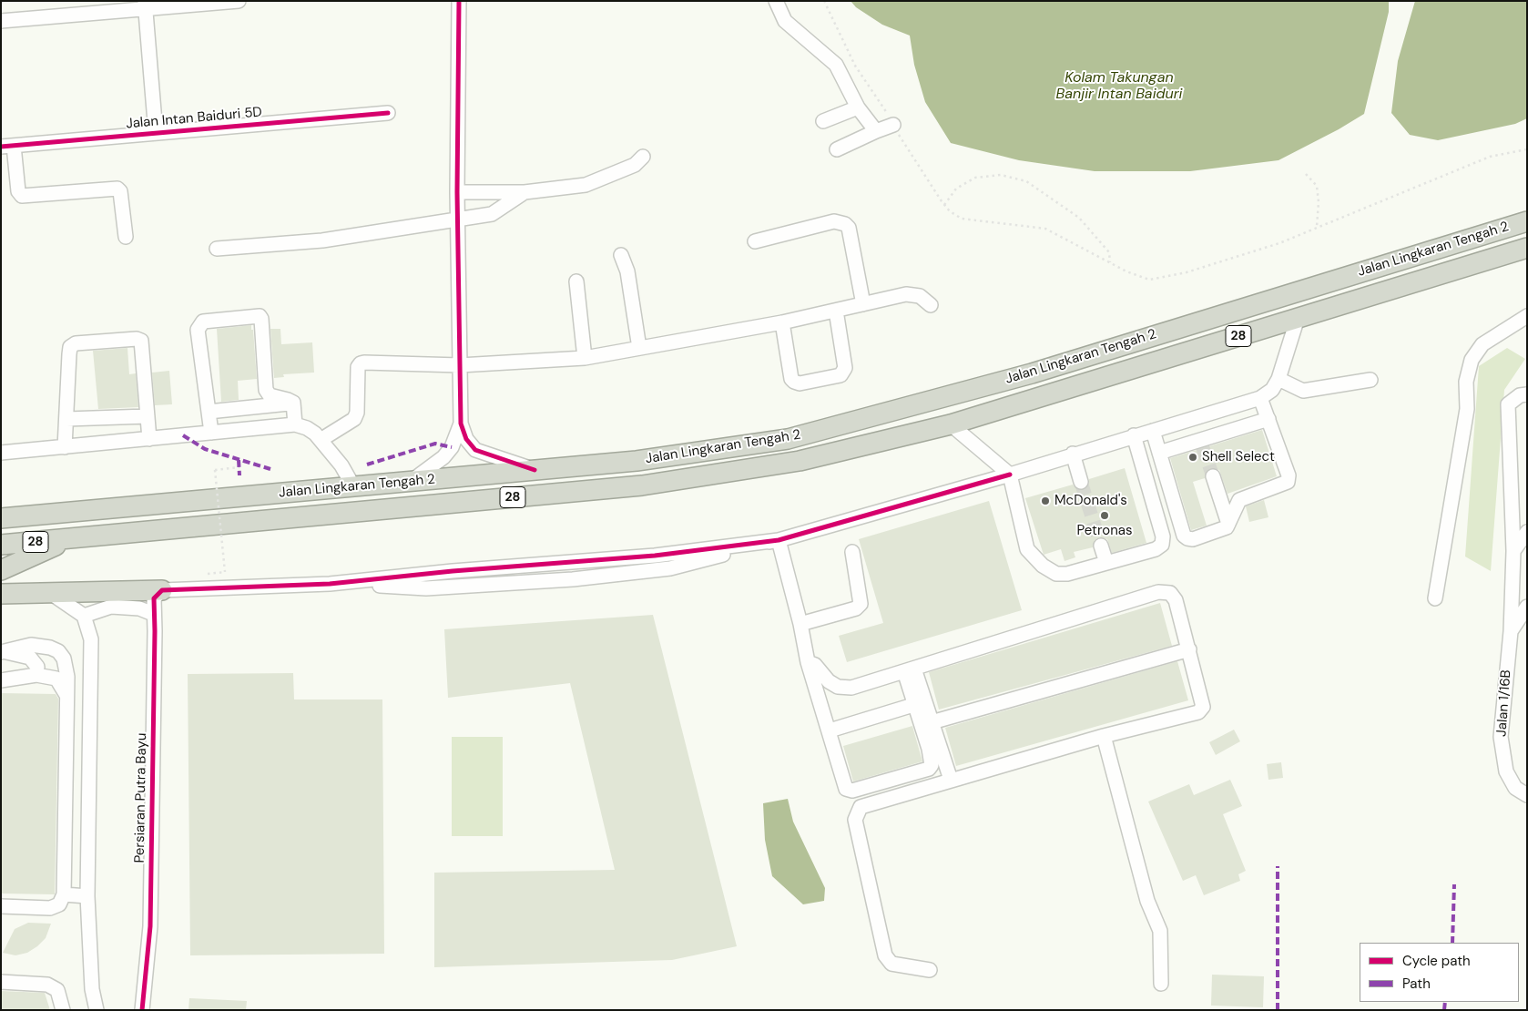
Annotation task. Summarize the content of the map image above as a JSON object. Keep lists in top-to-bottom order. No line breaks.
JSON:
{"streets":{"highway":["Jalan Lingkaran Tengah 2","28"],"street":["Jalan Intan Baiduri 5D","Jalan 1/16B","Persiaran Putra Bayu"]},"water":["Kolam Takungan Banjir Intan Baiduri"],"places":["Shell Select","McDonald's","Petronas"],"legend":["Cycle path","Path"]}
